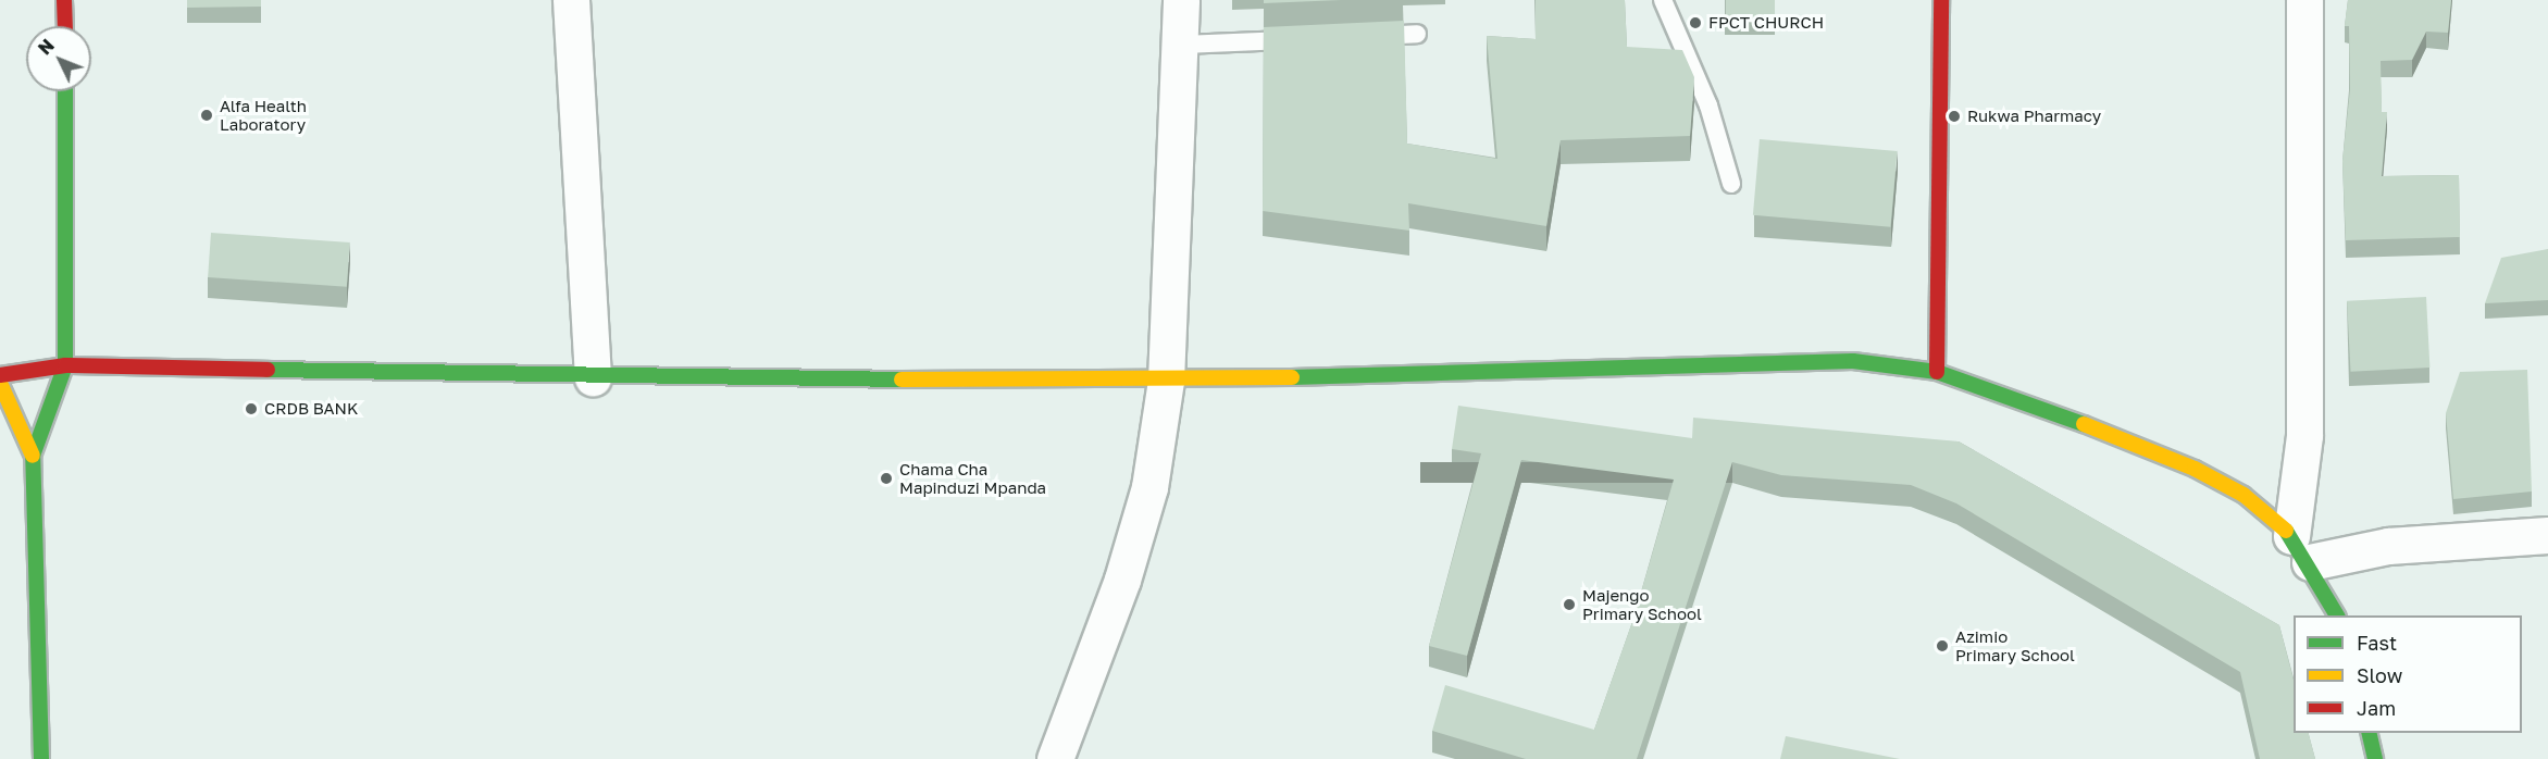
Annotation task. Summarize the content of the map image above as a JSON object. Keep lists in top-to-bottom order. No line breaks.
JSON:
{"places":["FPCT CHURCH","Alfa Health Laboratory","Rukwa Pharmacy","CRDB BANK","Chama Cha Mapinduzi Mpanda","Majengo Primary School","Azimio Primary School"],"legend":["Fast","Slow","Jam"],"north":"top left"}
